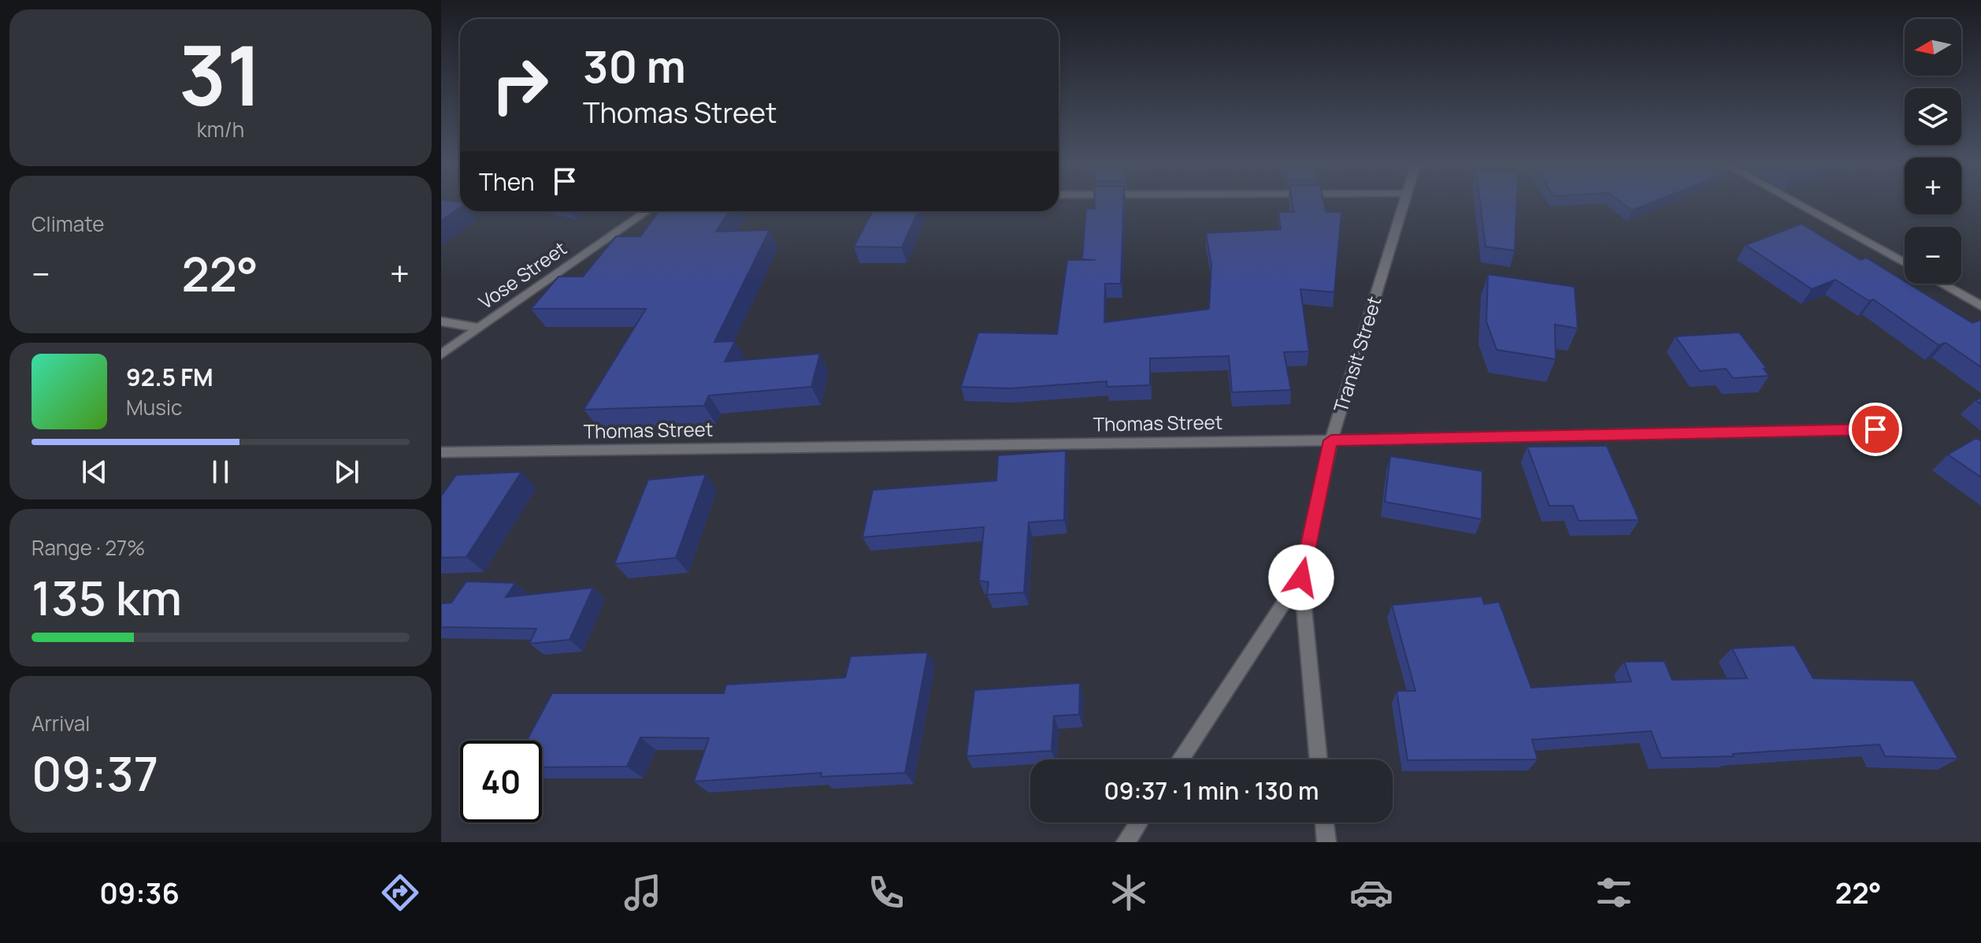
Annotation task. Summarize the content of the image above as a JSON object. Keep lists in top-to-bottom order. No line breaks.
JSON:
{"streets":{"street":["Vose Street","Transit Street","Thomas Street"]},"crossings":[["Transit Street","Thomas Street"]],"north":"left","page":{"tile":[["31","km/h"],"Climate",["Range · 27%","135 km"],["Arrival","09:37"]],"map_buttons":["+","−"],"turn":["30 m","Thomas Street"],"then":"Then","heat":["−","22°","+"],"song":["92.5 FM","Music"],"limit":"40","trip":"09:37 · 1 min · 130 m","tabs":["09:36","22°"]}}
